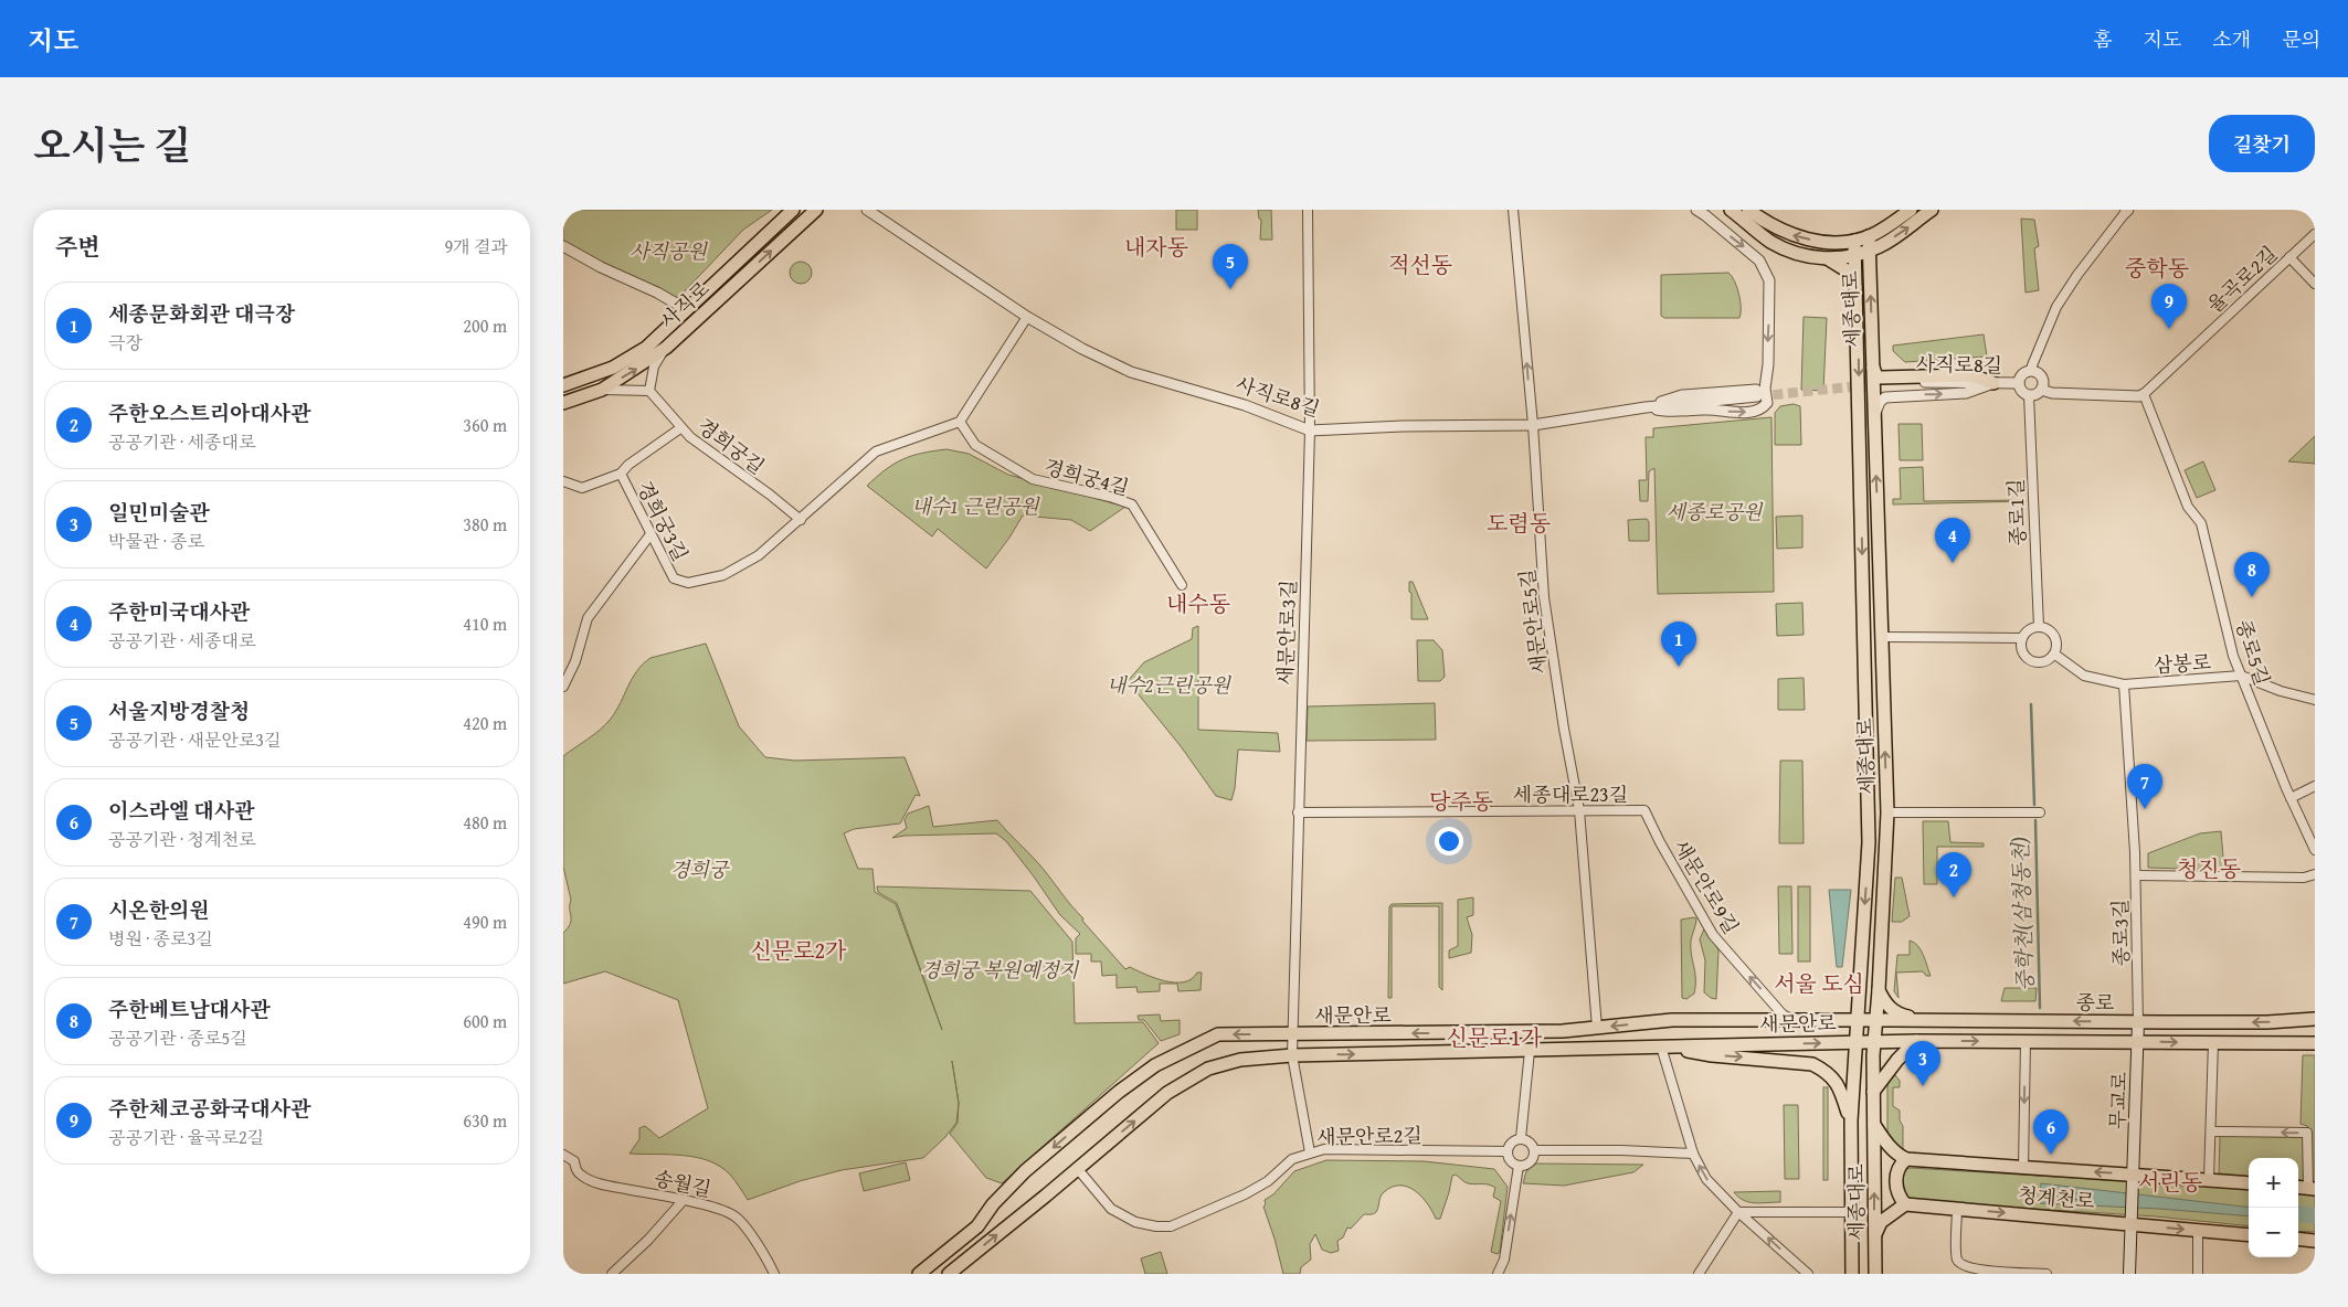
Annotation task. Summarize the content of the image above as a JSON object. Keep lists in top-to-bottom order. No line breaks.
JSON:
{"streets":{"main road":["사직로","세종대로","종로","새문안로","무교로","청계천로"],"street":["율곡로2길","사직로8길","경희궁길","경희궁4길","종로1길","경희궁3길","새문안로5길","새문안로3길","종로5길","삼봉로","세종대로23길","새문안로9길","종로3길","새문안로2길","송월길"]},"crossings":[["율곡로2길","종로5길"],["세종대로","종로"],["세종대로","새문안로"],["사직로8길","종로1길"],["사직로8길","새문안로5길"],["사직로8길","새문안로3길"],["경희궁길","경희궁3길"],["종로1길","삼봉로"],["새문안로5길","세종대로23길"],["새문안로5길","새문안로"],["새문안로3길","세종대로23길"],["새문안로3길","새문안로"],["종로5길","삼봉로"],["삼봉로","종로3길"],["세종대로23길","새문안로9길"],["새문안로9길","새문안로"],["종로3길","종로"],["종로3길","무교로"],["종로","새문안로"],["종로","무교로"],["새문안로","새문안로2길"],["무교로","청계천로"]],"one_way":["새문안로9길"],"districts":["내자동","적선동","중학동","도렴동","내수동","당주동","청진동","신문로2가","서울 도심","신문로1가","서린동"],"water":["중학천(삼청동천)"],"parks":["사직공원","내수1 근린공원","세종로공원","내수2근린공원","경희궁","경희궁 복원예정지"],"page":{"header":"지도","nav":["홈","지도","소개","문의"],"title":"오시는 길","buttons":"길찾기","heading":["주변","9개 결과"],"pins":["5","9","4","8","1","7","2","3","6"],"list":[{"mark":"1","name":"세종문화회관 대극장","note":"극장","value":"200 m"},{"mark":"2","name":"주한오스트리아대사관","note":"공공기관 · 세종대로","value":"360 m"},{"mark":"3","name":"일민미술관","note":"박물관 · 종로","value":"380 m"},{"mark":"4","name":"주한미국대사관","note":"공공기관 · 세종대로","value":"410 m"},{"mark":"5","name":"서울지방경찰청","note":"공공기관 · 새문안로3길","value":"420 m"},{"mark":"6","name":"이스라엘 대사관","note":"공공기관 · 청계천로","value":"480 m"},{"mark":"7","name":"시온한의원","note":"병원 · 종로3길","value":"490 m"},{"mark":"8","name":"주한베트남대사관","note":"공공기관 · 종로5길","value":"600 m"},{"mark":"9","name":"주한체코공화국대사관","note":"공공기관 · 율곡로2길","value":"630 m"}],"map_buttons":["+","−"]}}
